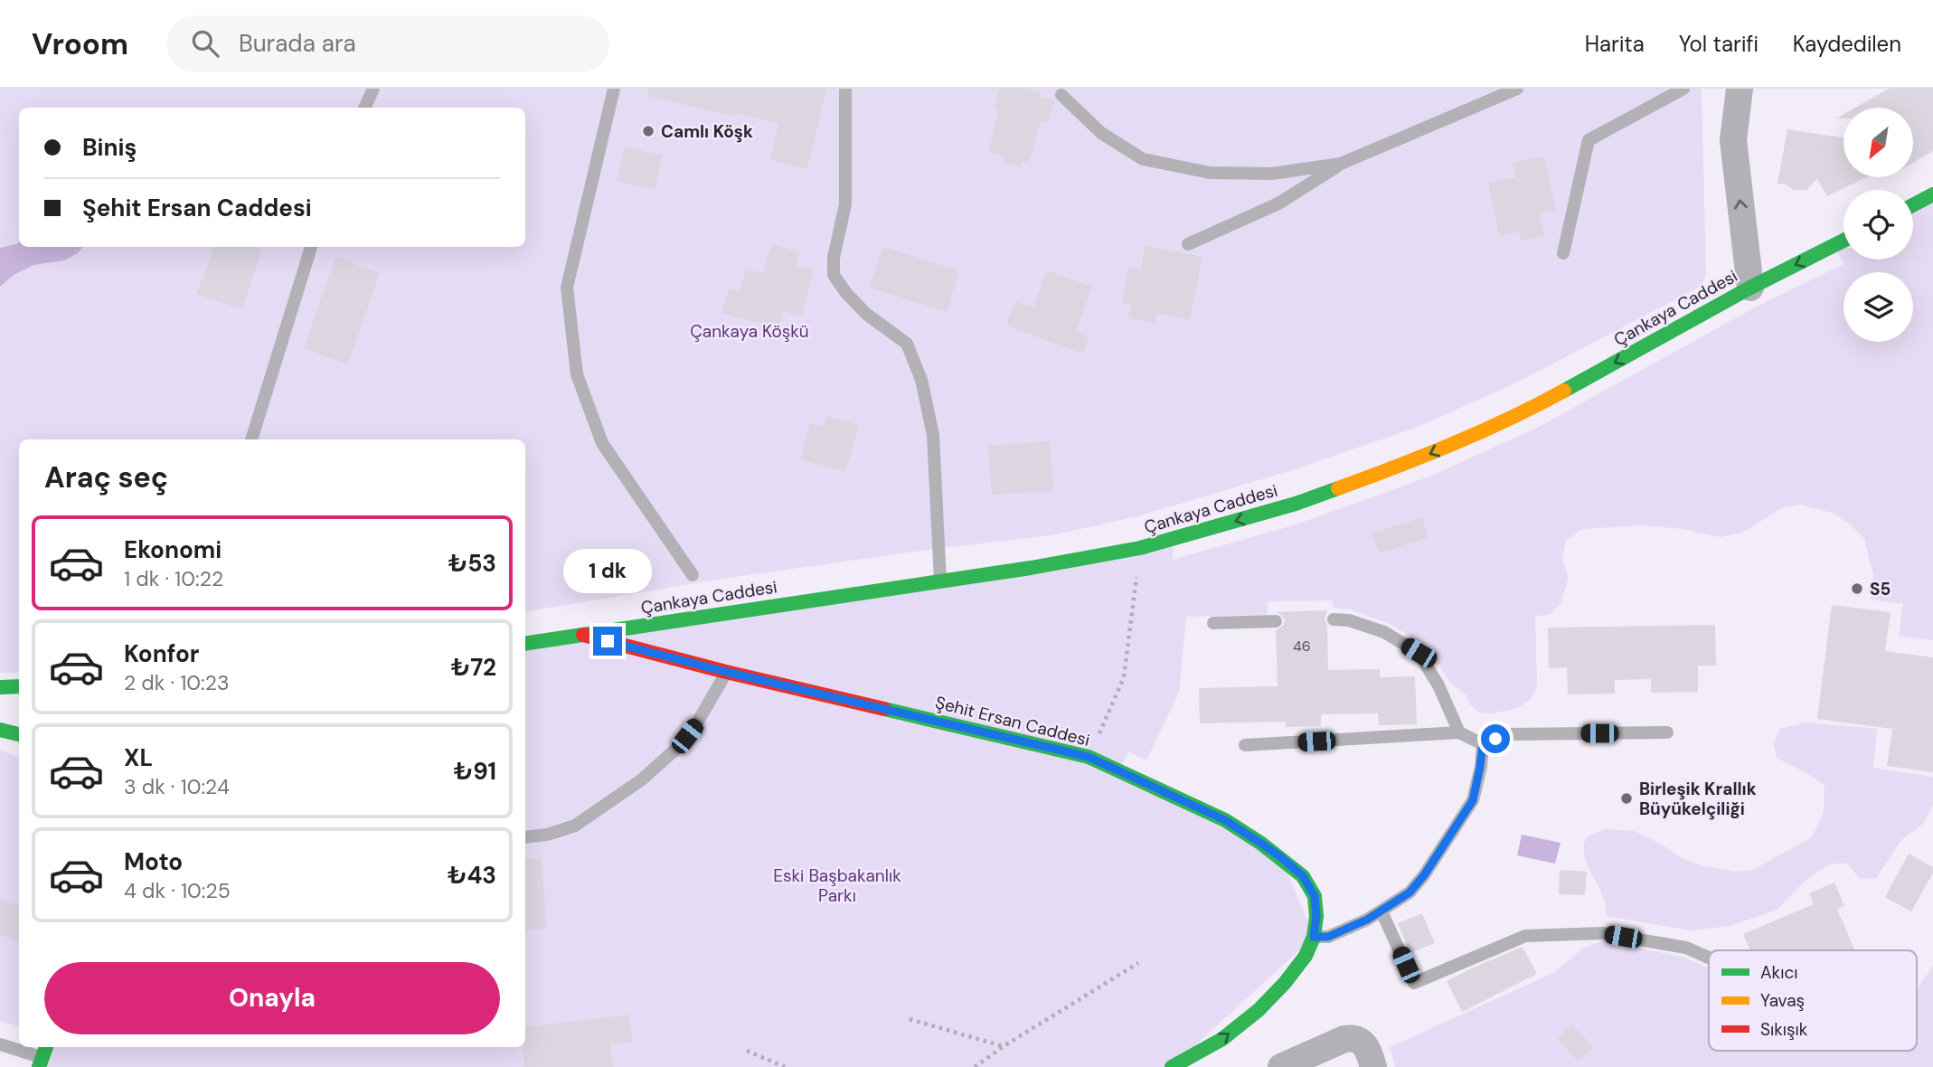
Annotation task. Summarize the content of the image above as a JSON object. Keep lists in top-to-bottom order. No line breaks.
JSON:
{"streets":{"main road":["Çankaya Caddesi","Şehit Ersan Caddesi"]},"crossings":[["Çankaya Caddesi","Şehit Ersan Caddesi"]],"one_way":["Çankaya Caddesi"],"parks":["Çankaya Köşkü","Eski Başbakanlık Parkı"],"places":["Camlı Köşk","S5","Birleşik Krallık Büyükelçiliği"],"house_numbers":["46"],"legend":["Akıcı","Yavaş","Sıkışık"],"north":"bottom left","page":{"header":"Vroom","search":"Burada ara","nav":["Harita","Yol tarifi","Kaydedilen"],"banner":["Biniş","Şehit Ersan Caddesi"],"heading":"Araç seç","list":[{"name":"Ekonomi","note":"1 dk · 10:22","value":"₺53"},{"name":"Konfor","note":"2 dk · 10:23","value":"₺72"},{"name":"XL","note":"3 dk · 10:24","value":"₺91"},{"name":"Moto","note":"4 dk · 10:25","value":"₺43"}],"bubble":"1 dk","buttons":"Onayla"}}
